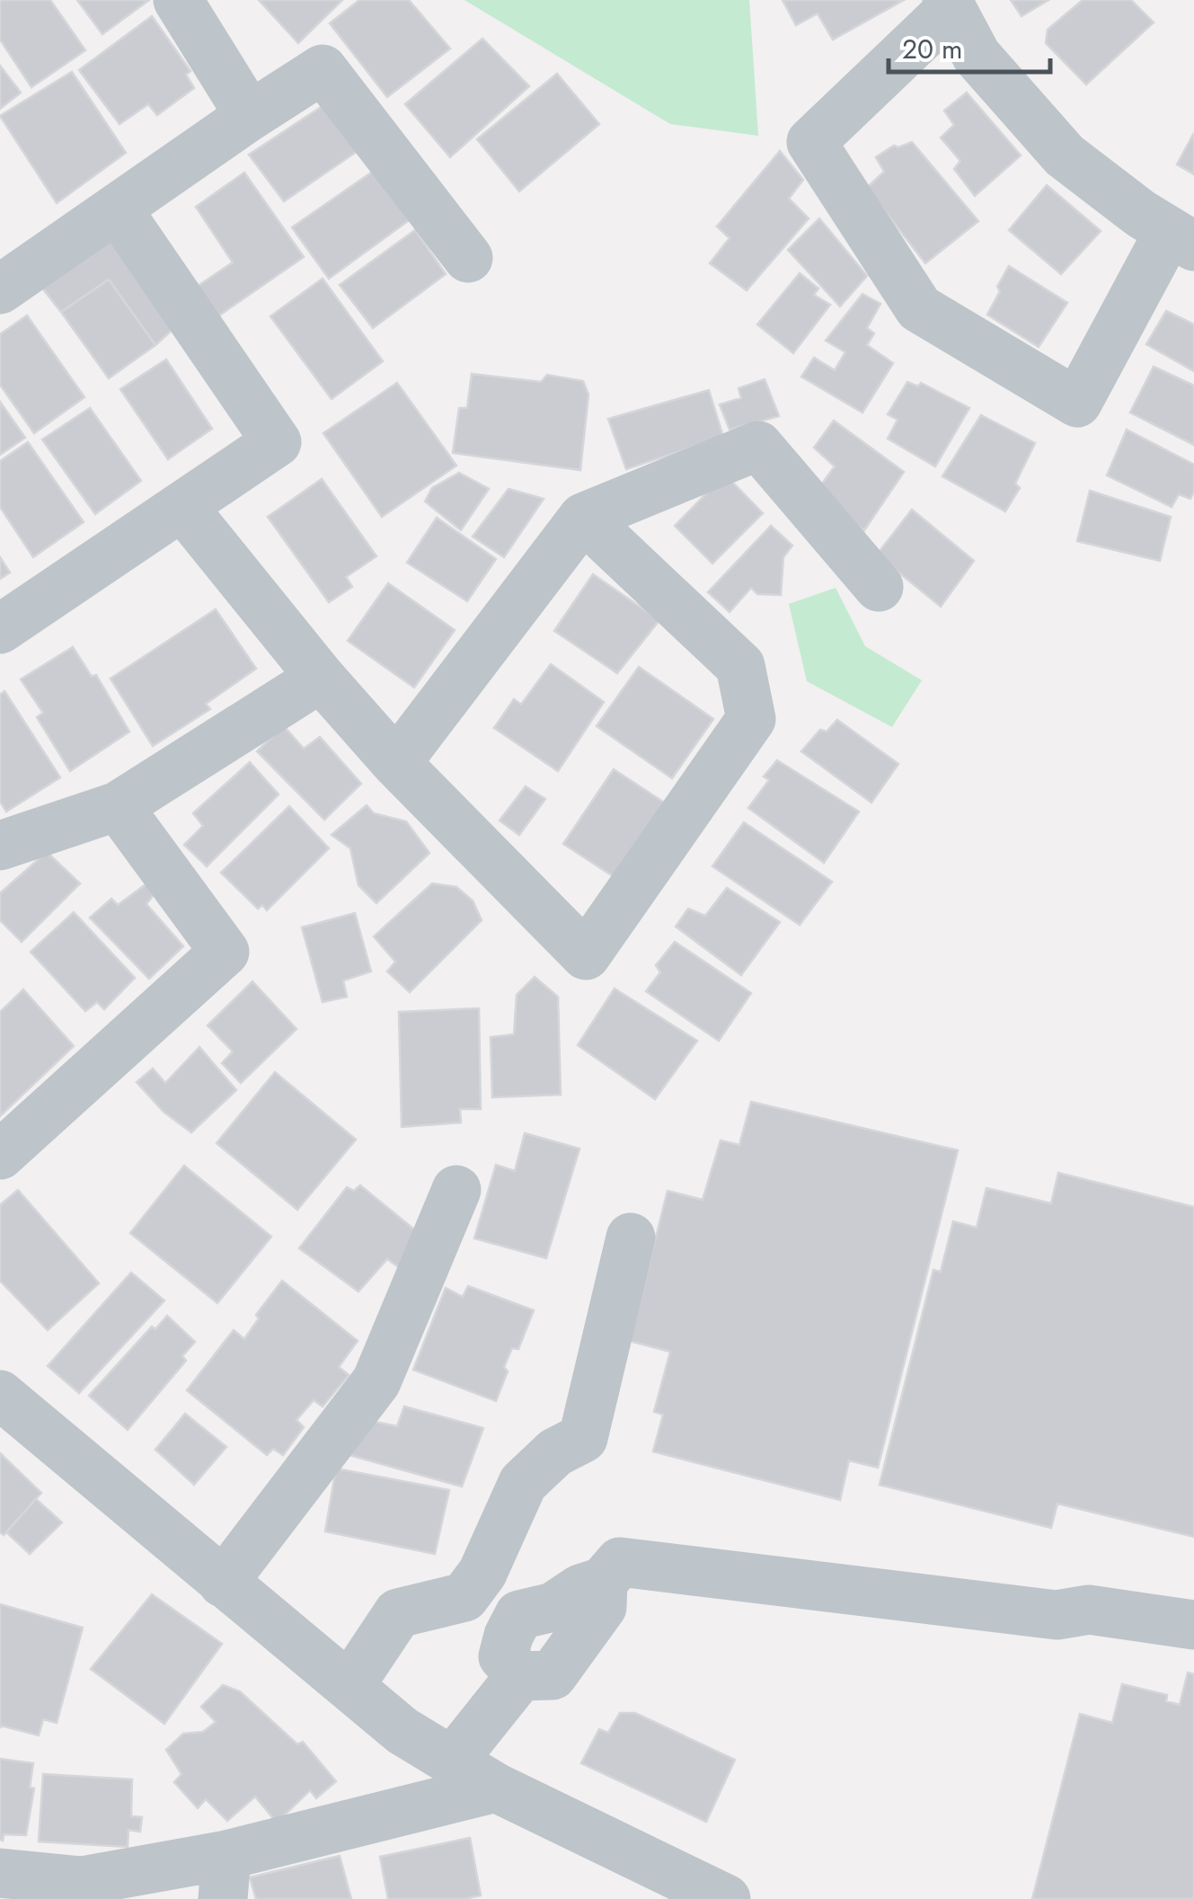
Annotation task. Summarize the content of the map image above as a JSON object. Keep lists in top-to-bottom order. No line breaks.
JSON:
{"scale_bar":"20 m"}
